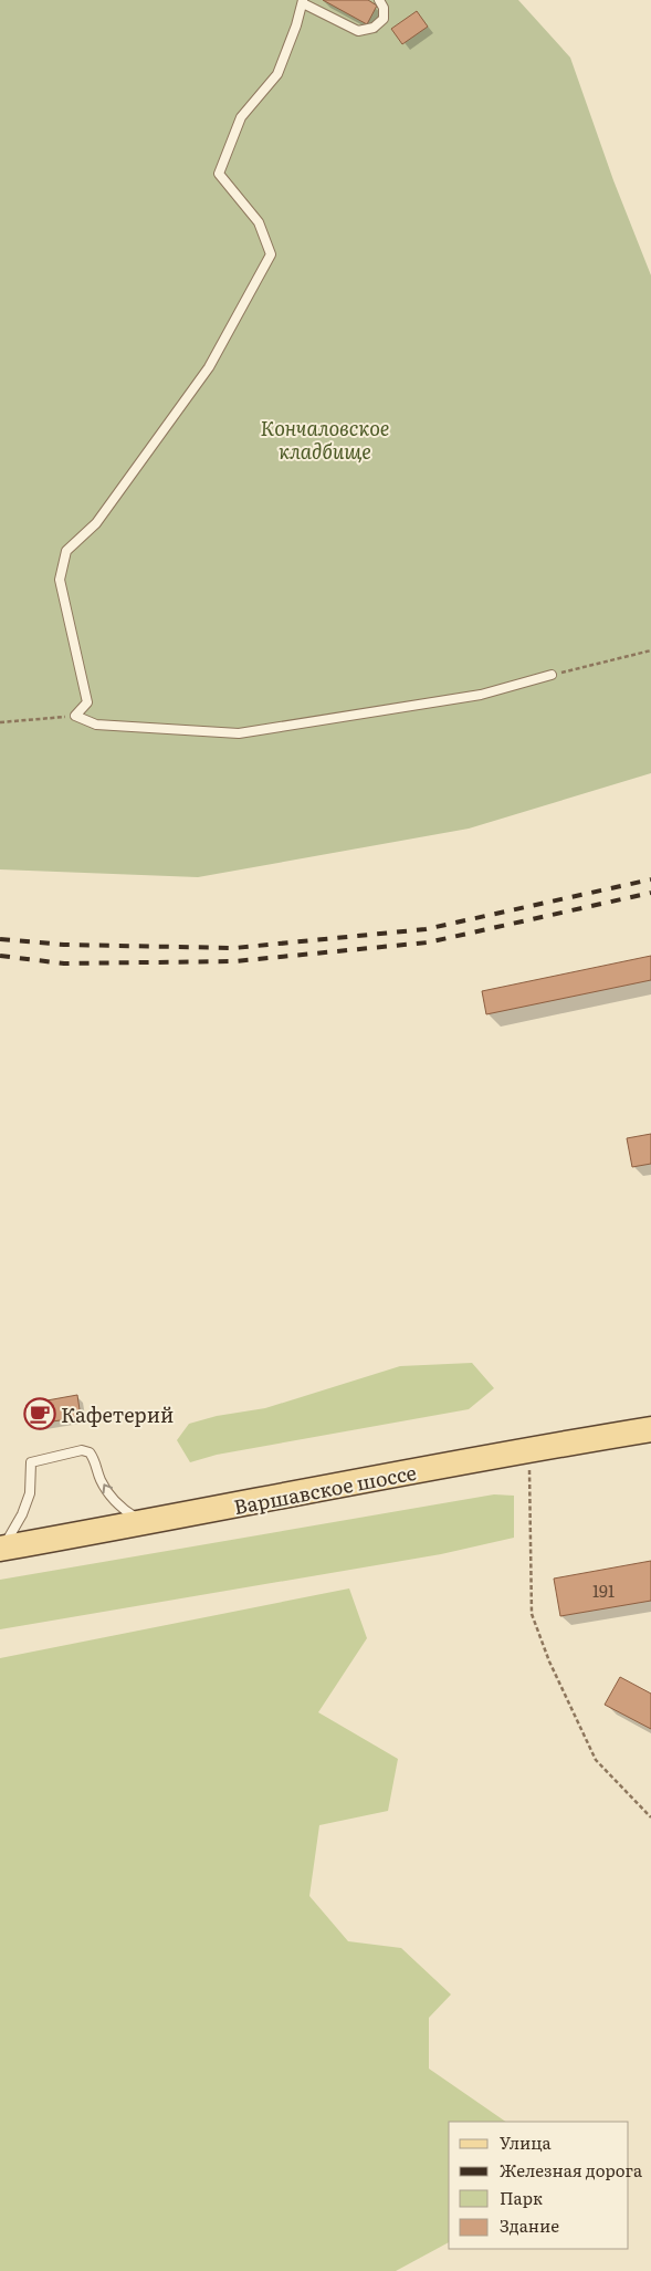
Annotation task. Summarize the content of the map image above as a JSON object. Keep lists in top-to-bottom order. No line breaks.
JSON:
{"streets":{"main road":["Варшавское шоссе"]},"parks":["Кончаловское кладбище"],"places":{"cafe":["Кафетерий"]},"house_numbers":["191"],"legend":["Улица","Железная дорога","Парк","Здание"]}
